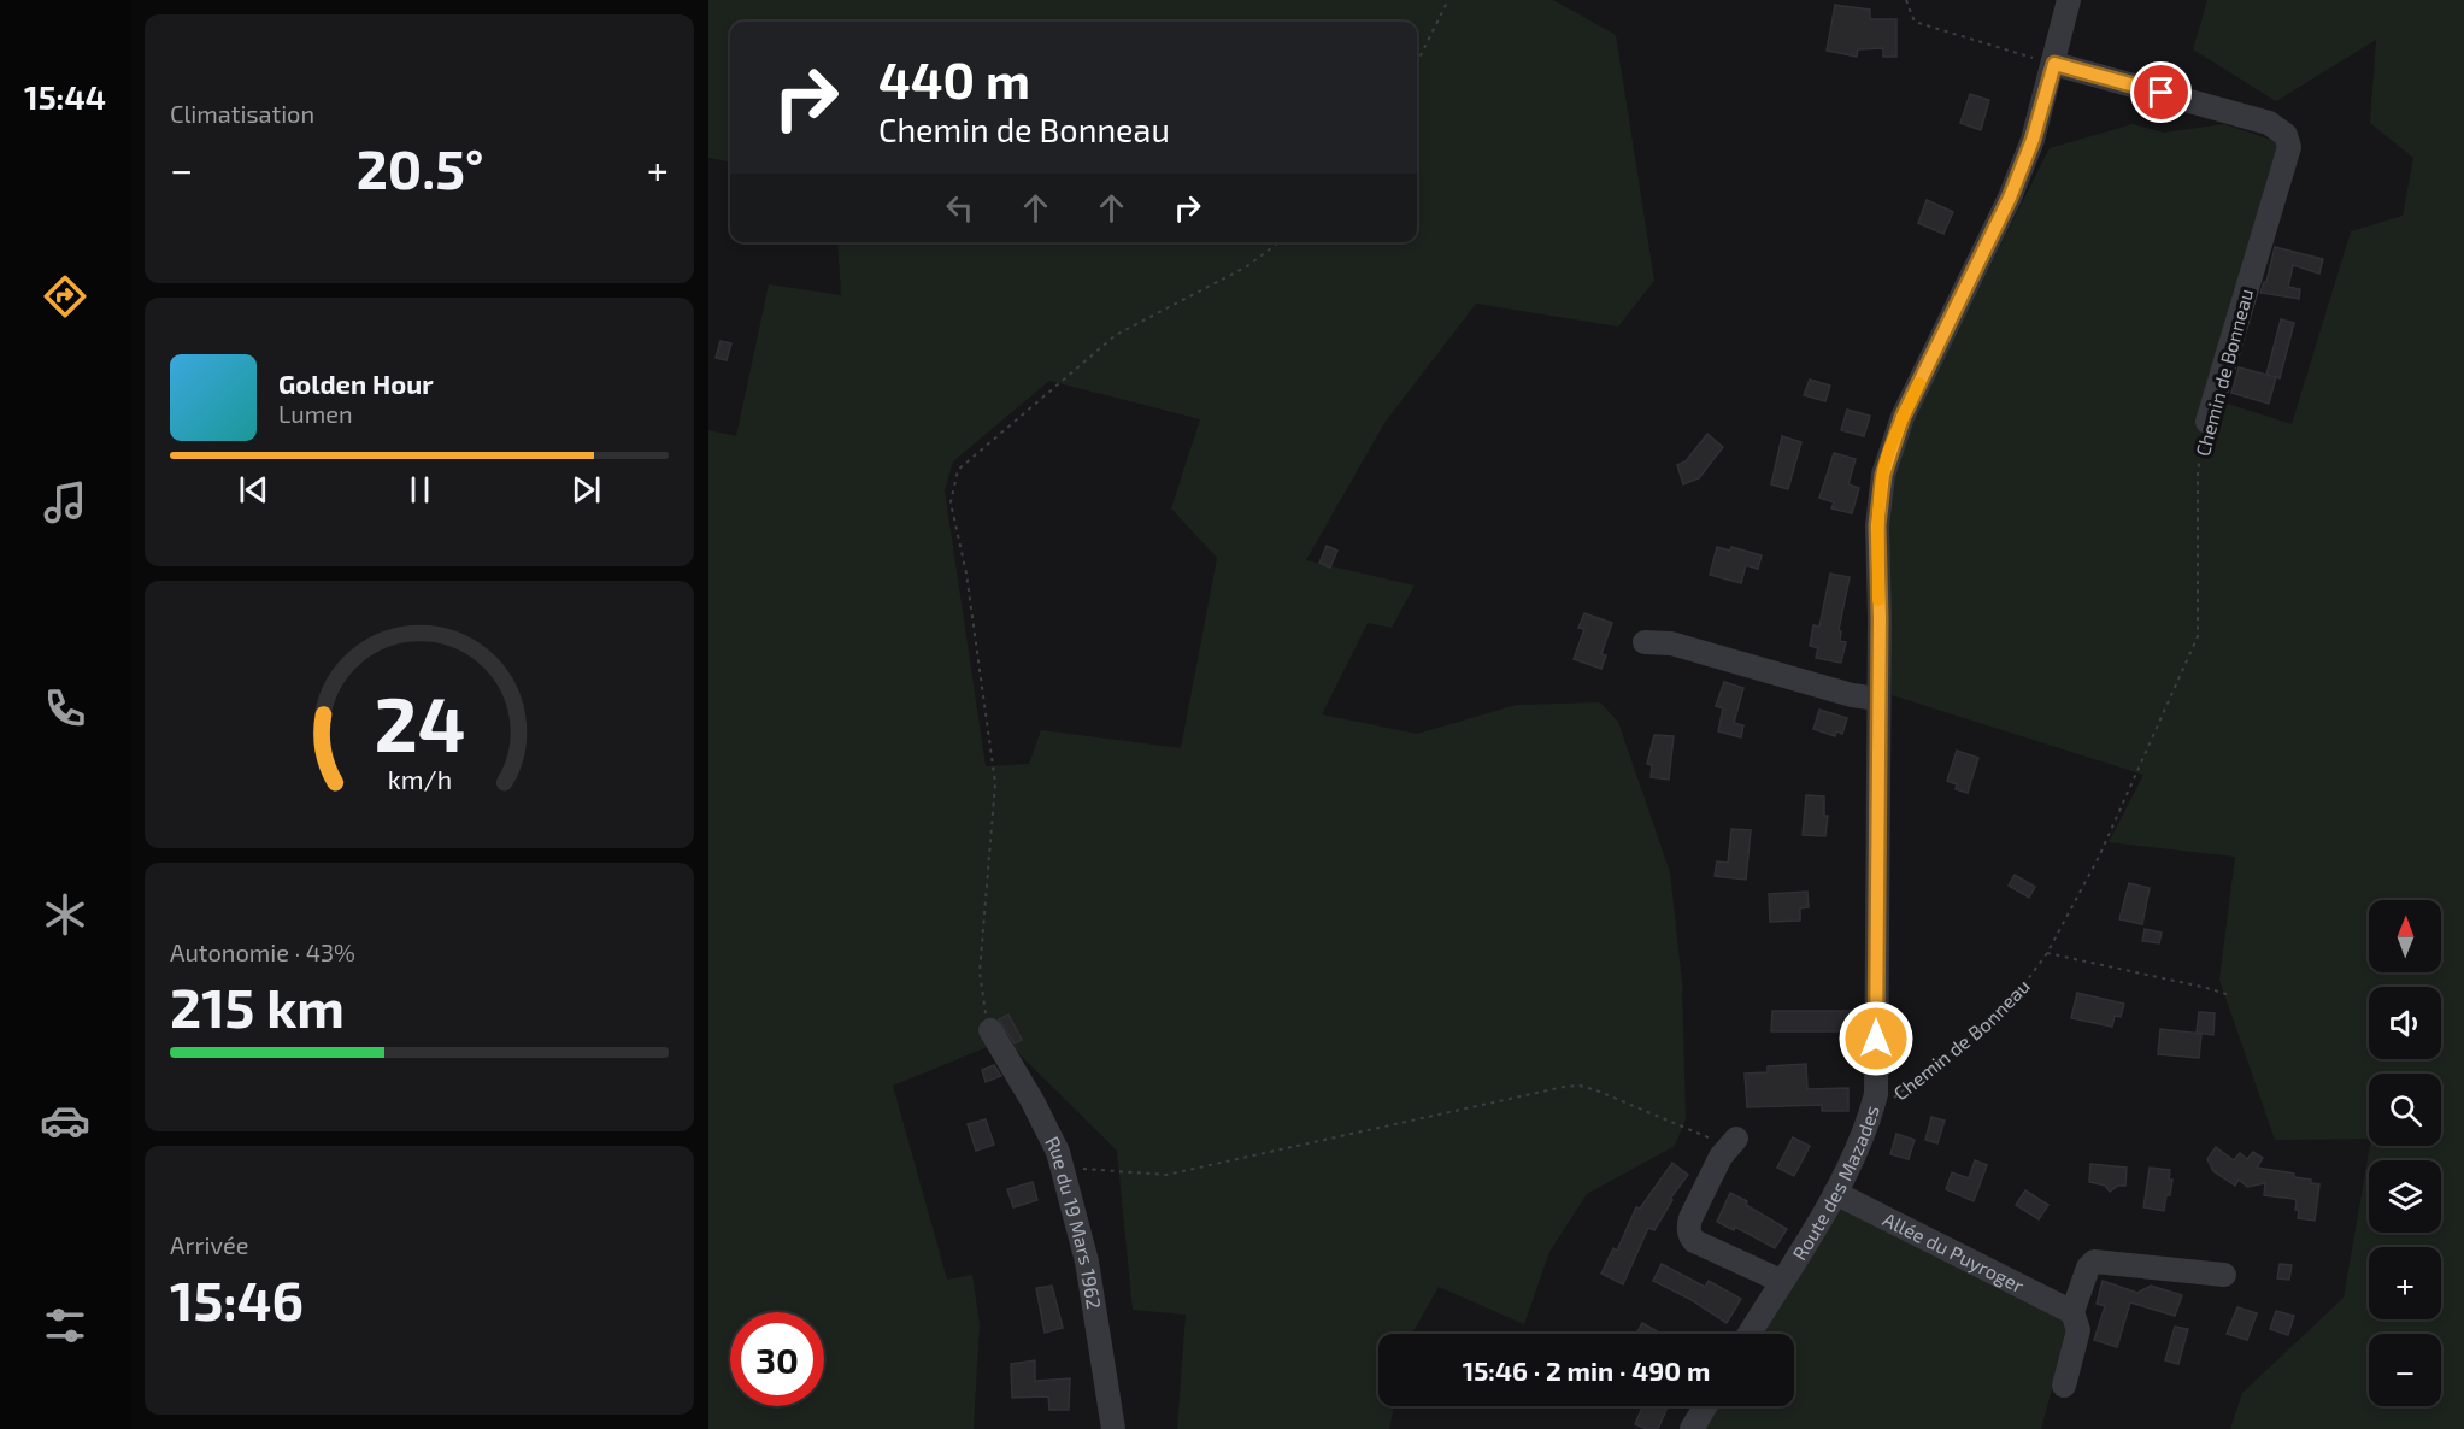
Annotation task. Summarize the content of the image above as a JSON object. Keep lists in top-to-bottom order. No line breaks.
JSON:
{"streets":{"street":["Chemin de Bonneau","Route des Mazades","Rue du 19 Mars 1962","Allée du Puyroger"]},"crossings":[["Chemin de Bonneau","Route des Mazades"],["Route des Mazades","Allée du Puyroger"]],"north":"top","page":{"tabs":"15:44","tile":["Climatisation",["Autonomie · 43%","215 km"],["Arrivée","15:46"]],"turn":["440 m","Chemin de Bonneau"],"heat":["−","20.5°","+"],"song":["Golden Hour","Lumen"],"map_buttons":["+","−"],"limit":"30","trip":"15:46 · 2 min · 490 m","gauge":["24","km/h"]}}
